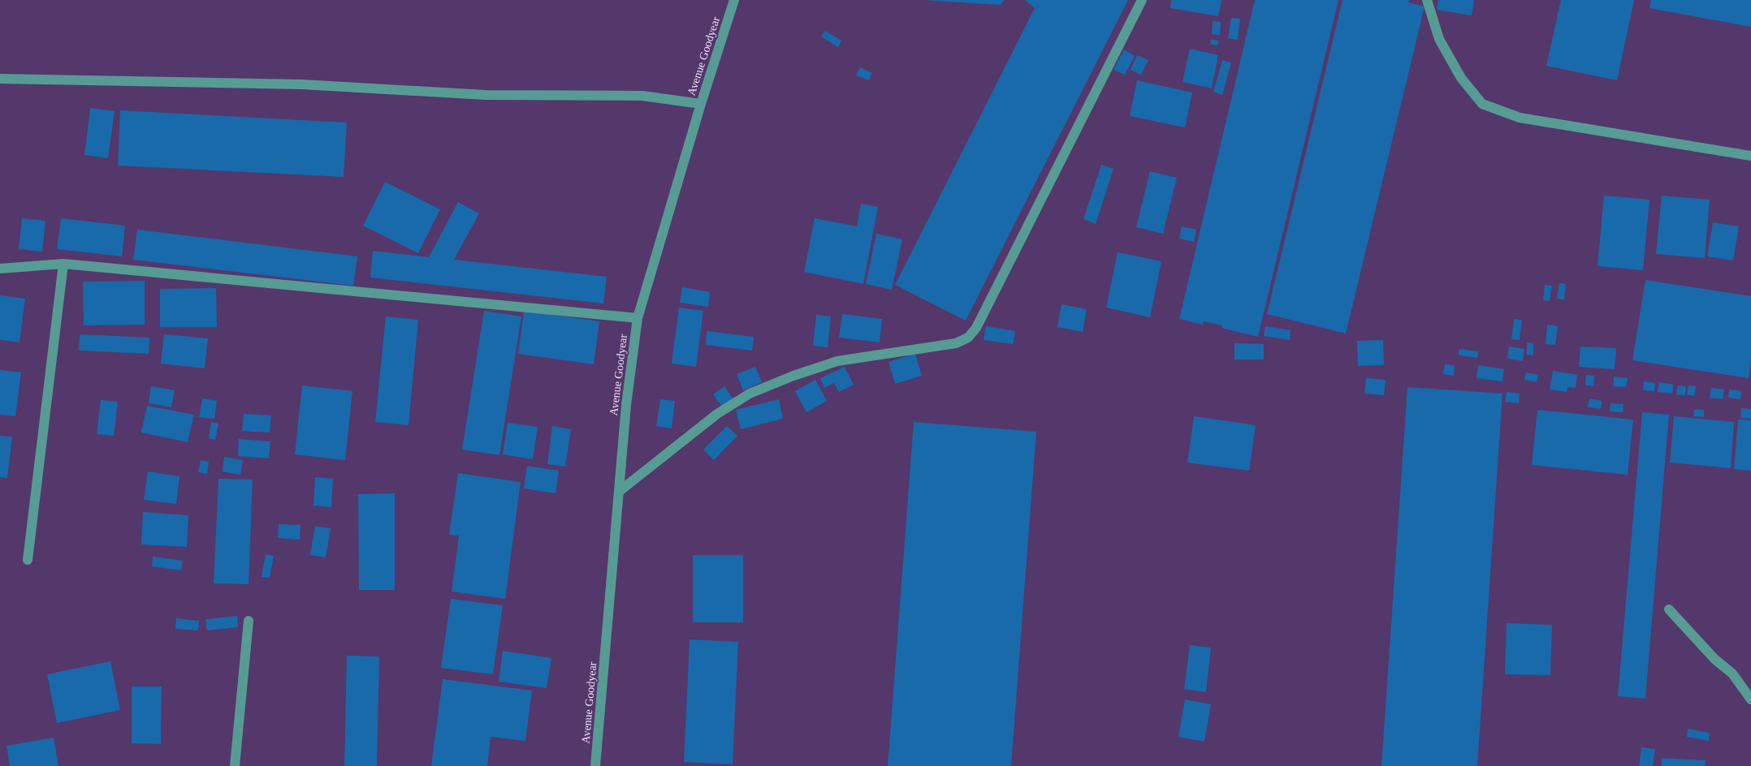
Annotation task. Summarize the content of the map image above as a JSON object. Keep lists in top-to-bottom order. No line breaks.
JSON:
{"streets":{"street":["Avenue Goodyear"]}}
